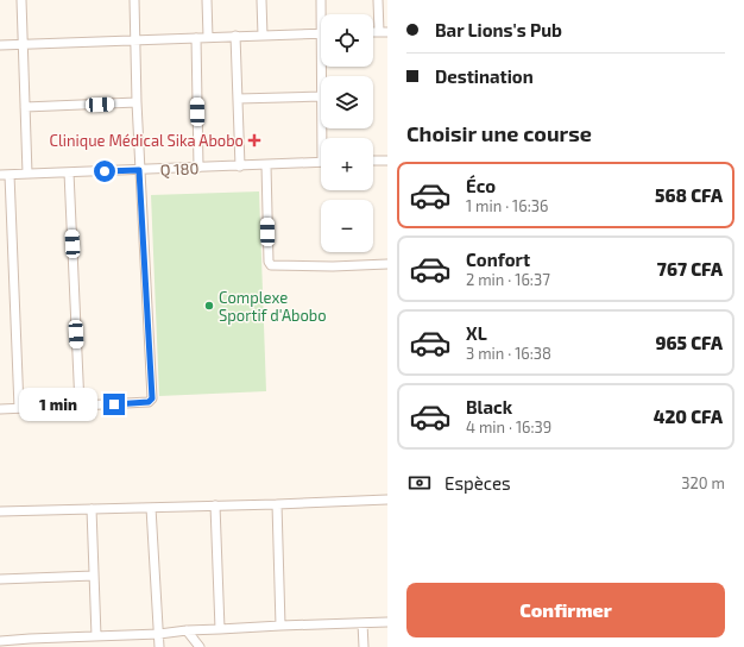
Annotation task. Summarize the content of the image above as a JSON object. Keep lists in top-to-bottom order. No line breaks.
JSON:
{"streets":{"street":["Q 180"]},"places":{"health":["Clinique Médical Sika Abobo"],"other":["Complexe Sportif d'Abobo"]},"page":{"banner":["Bar Lions's Pub","Destination"],"map_buttons":["+","−"],"heading":"Choisir une course","list":[{"name":"Éco","note":"1 min · 16:36","value":"568 CFA"},{"name":"Confort","note":"2 min · 16:37","value":"767 CFA"},{"name":"XL","note":"3 min · 16:38","value":"965 CFA"},{"name":"Black","note":"4 min · 16:39","value":"420 CFA"}],"bubble":"1 min","pay":["Espèces","320 m"],"buttons":"Confirmer"}}
